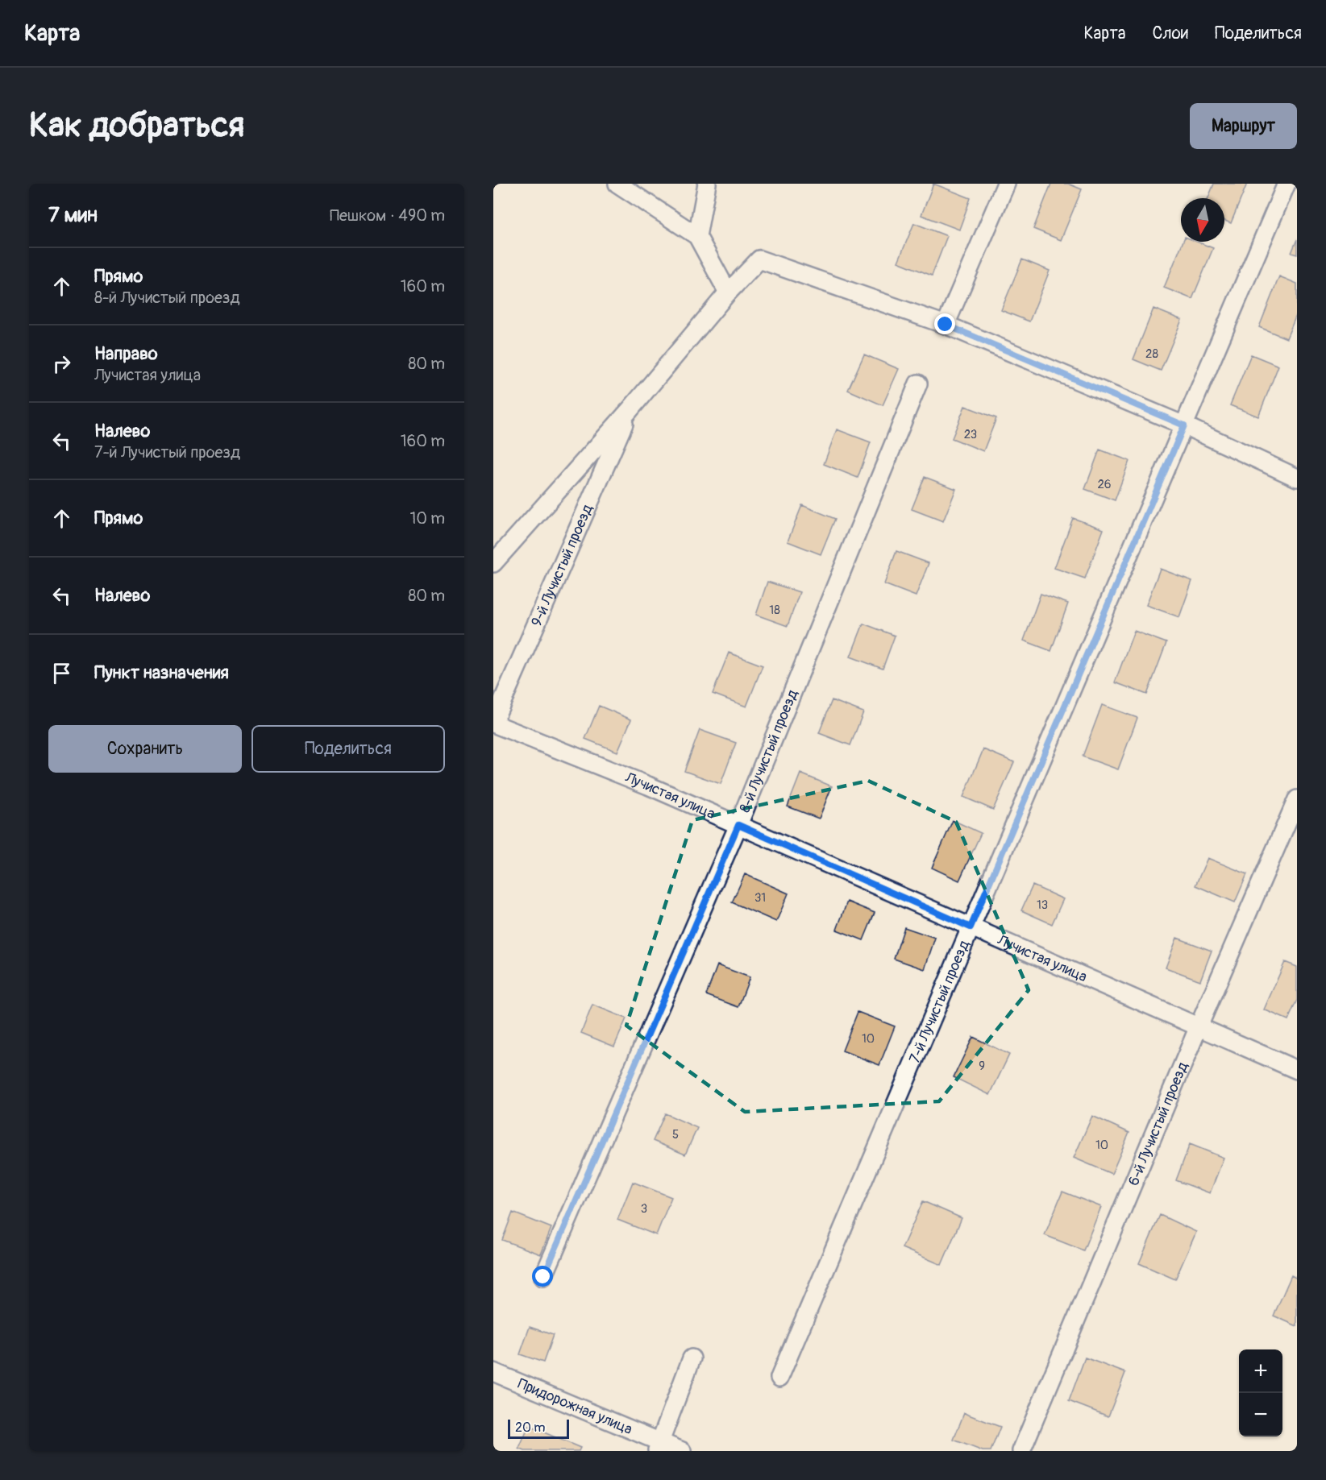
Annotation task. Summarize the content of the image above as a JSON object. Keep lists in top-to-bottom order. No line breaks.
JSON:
{"streets":{"street":["9-й Лучистый проезд","8-й Лучистый проезд","Лучистая улица","7-й Лучистый проезд","6-й Лучистый проезд","Придорожная улица"]},"crossings":[["9-й Лучистый проезд","Лучистая улица"],["8-й Лучистый проезд","Лучистая улица"],["Лучистая улица","7-й Лучистый проезд"],["Лучистая улица","6-й Лучистый проезд"]],"house_numbers":["28","23","26","18","31","13","10","9","5","10","3"],"scale_bar":"20 m","north":"bottom","page":{"header":"Карта","nav":["Карта","Слои","Поделиться"],"buttons":["Маршрут",["Сохранить","Поделиться"]],"title":"Как добраться","heading":["7 мин","Пешком · 490 m"],"list":[["Прямо","8-й Лучистый проезд","160 m"],["Направо","Лучистая улица","80 m"],["Налево","7-й Лучистый проезд","160 m"],["Прямо","10 m"],["Налево","80 m"],"Пункт назначения"],"map_buttons":["+","−"],"scale":"20 m"}}
